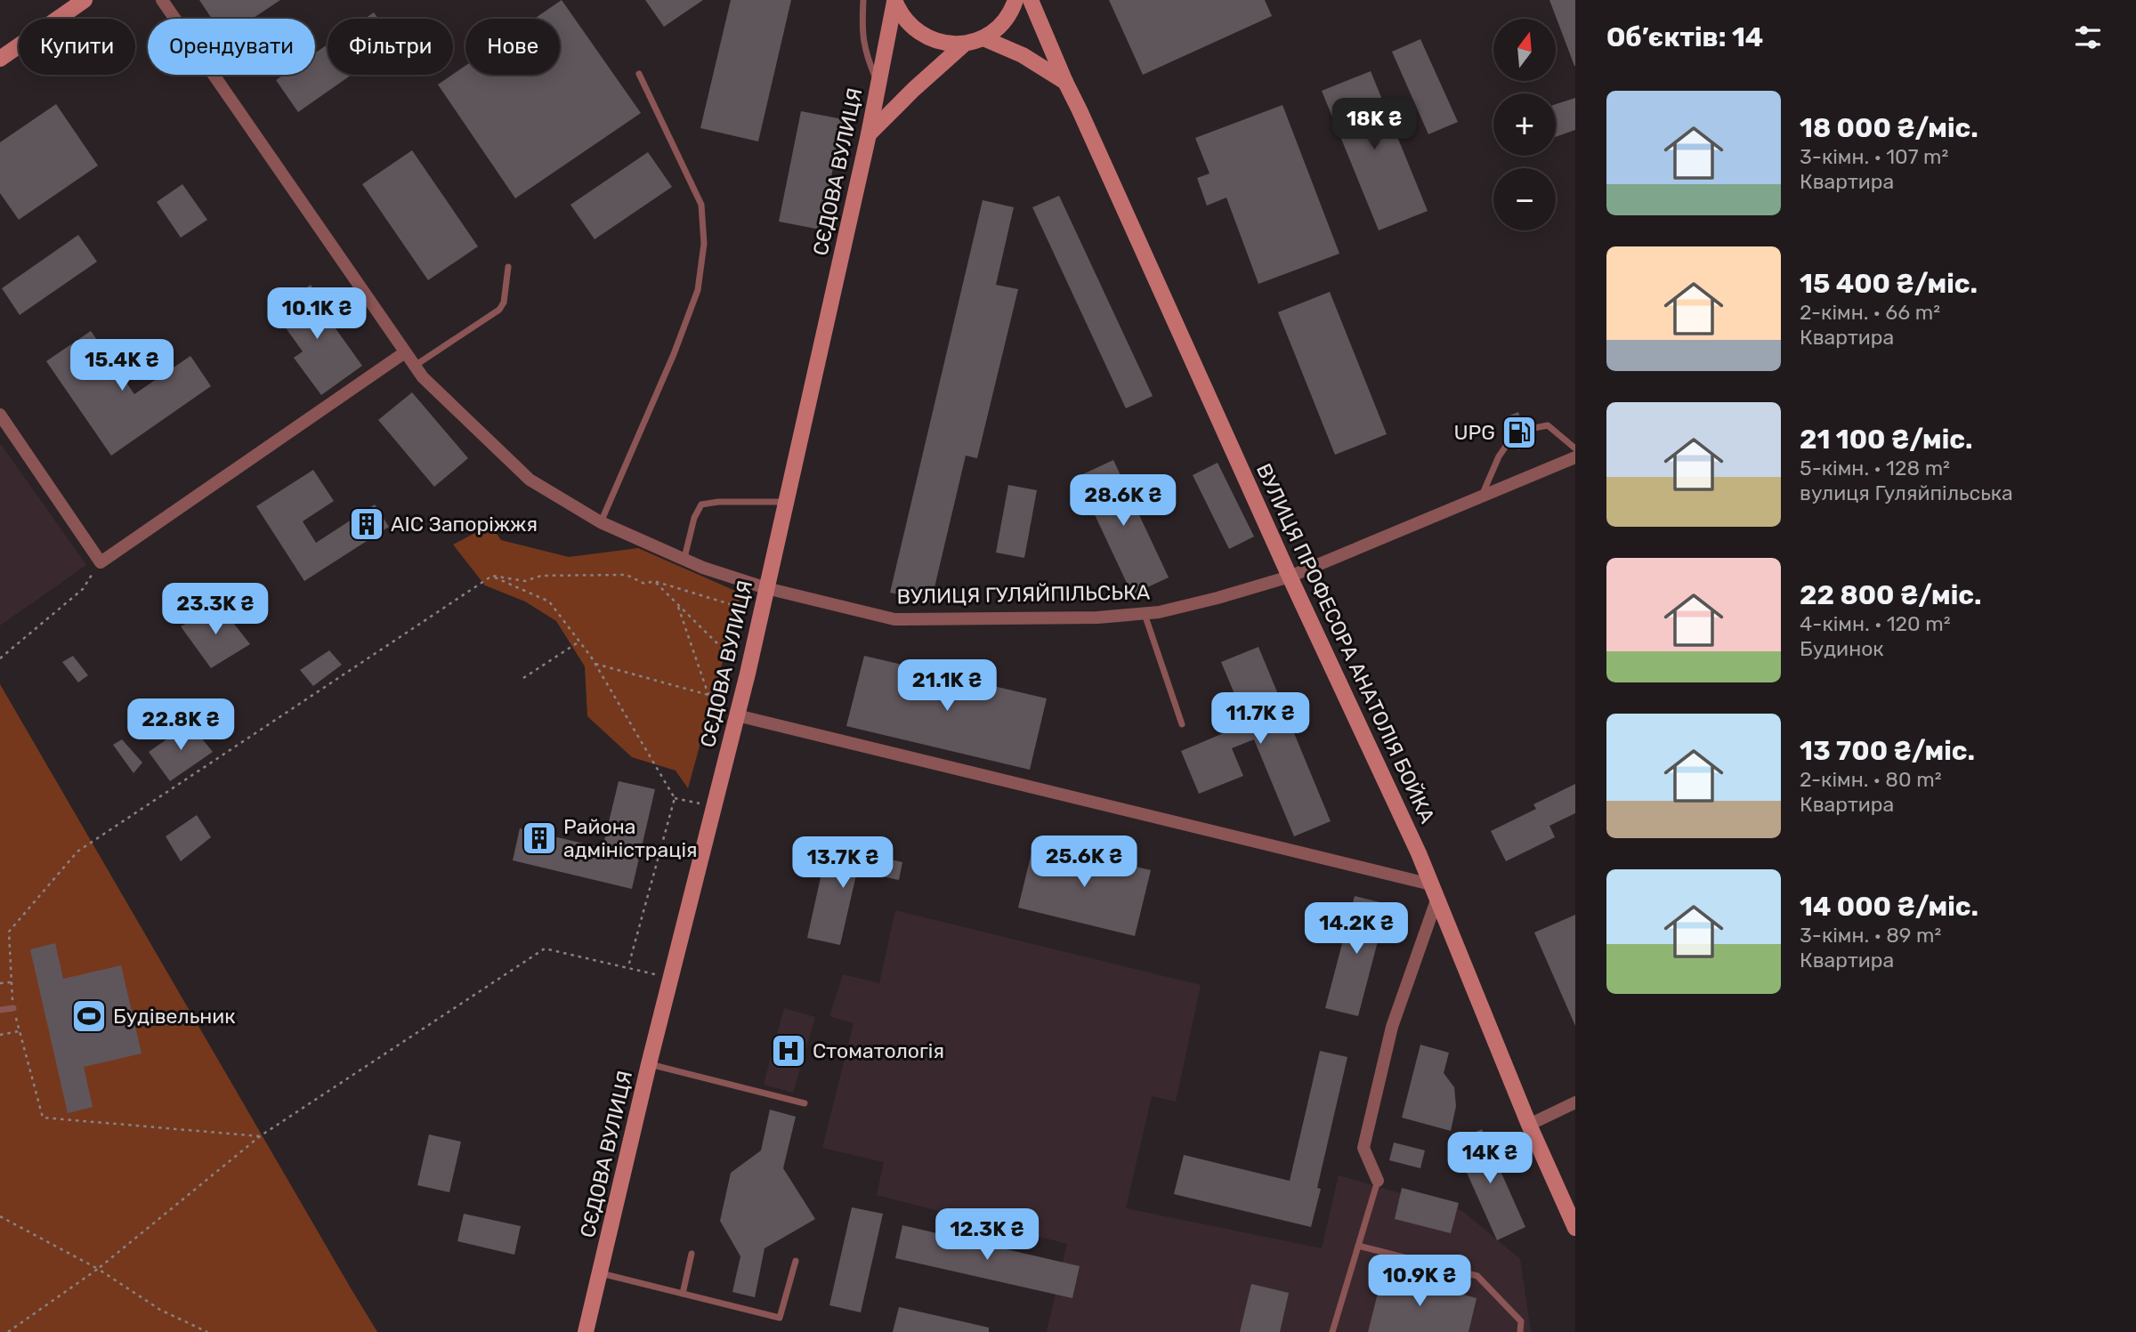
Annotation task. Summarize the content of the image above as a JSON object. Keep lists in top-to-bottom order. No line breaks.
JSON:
{"streets":{"street":["СЄДОВА ВУЛИЦЯ","ВУЛИЦЯ ГУЛЯЙПІЛЬСЬКА","ВУЛИЦЯ ПРОФЕСОРА АНАТОЛІЯ БОЙКА"]},"crossings":[["СЄДОВА ВУЛИЦЯ","ВУЛИЦЯ ГУЛЯЙПІЛЬСЬКА"],["ВУЛИЦЯ ГУЛЯЙПІЛЬСЬКА","ВУЛИЦЯ ПРОФЕСОРА АНАТОЛІЯ БОЙКА"]],"places":{"fuel station":["UPG"],"building":["АІС Запоріжжя","Района адміністрація"],"sports":["Будівельник"],"hospital":["Стоматологія"]},"north":"top","page":{"heading":"Об’єктів: 14","map_buttons":["+","−"],"chip":["Купити","Орендувати","Фільтри","Нове"],"list":[{"name":"18 000 ₴/міс.","note":"3-кімн. · 107 m² · Квартира"},{"name":"15 400 ₴/міс.","note":"2-кімн. · 66 m² · Квартира"},{"name":"21 100 ₴/міс.","note":"5-кімн. · 128 m² · вулиця Гуляйпільська"},{"name":"22 800 ₴/міс.","note":"4-кімн. · 120 m² · Будинок"},{"name":"13 700 ₴/міс.","note":"2-кімн. · 80 m² · Квартира"},{"name":"14 000 ₴/міс.","note":"3-кімн. · 89 m² · Квартира"}],"price":["18K ₴","10.1K ₴","15.4K ₴","28.6K ₴","23.3K ₴","21.1K ₴","11.7K ₴","22.8K ₴","25.6K ₴","13.7K ₴","14.2K ₴","14K ₴","12.3K ₴","10.9K ₴"]}}
